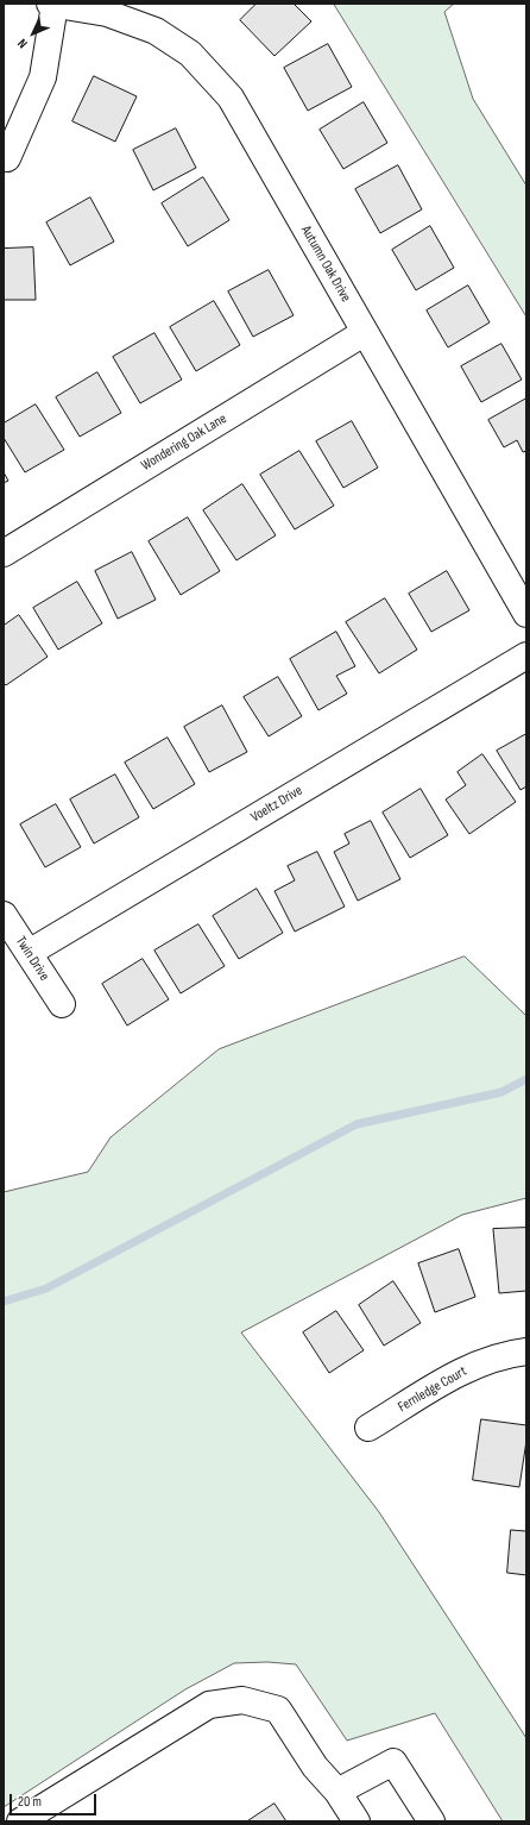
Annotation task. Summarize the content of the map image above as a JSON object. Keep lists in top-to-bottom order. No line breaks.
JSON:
{"streets":{"street":["Autumn Oak Drive","Wondering Oak Lane","Voeltz Drive","Twin Drive","Fernledge Court"]},"crossings":[["Autumn Oak Drive","Wondering Oak Lane"],["Voeltz Drive","Twin Drive"]],"scale_bar":"20 m","north":"bottom left"}
